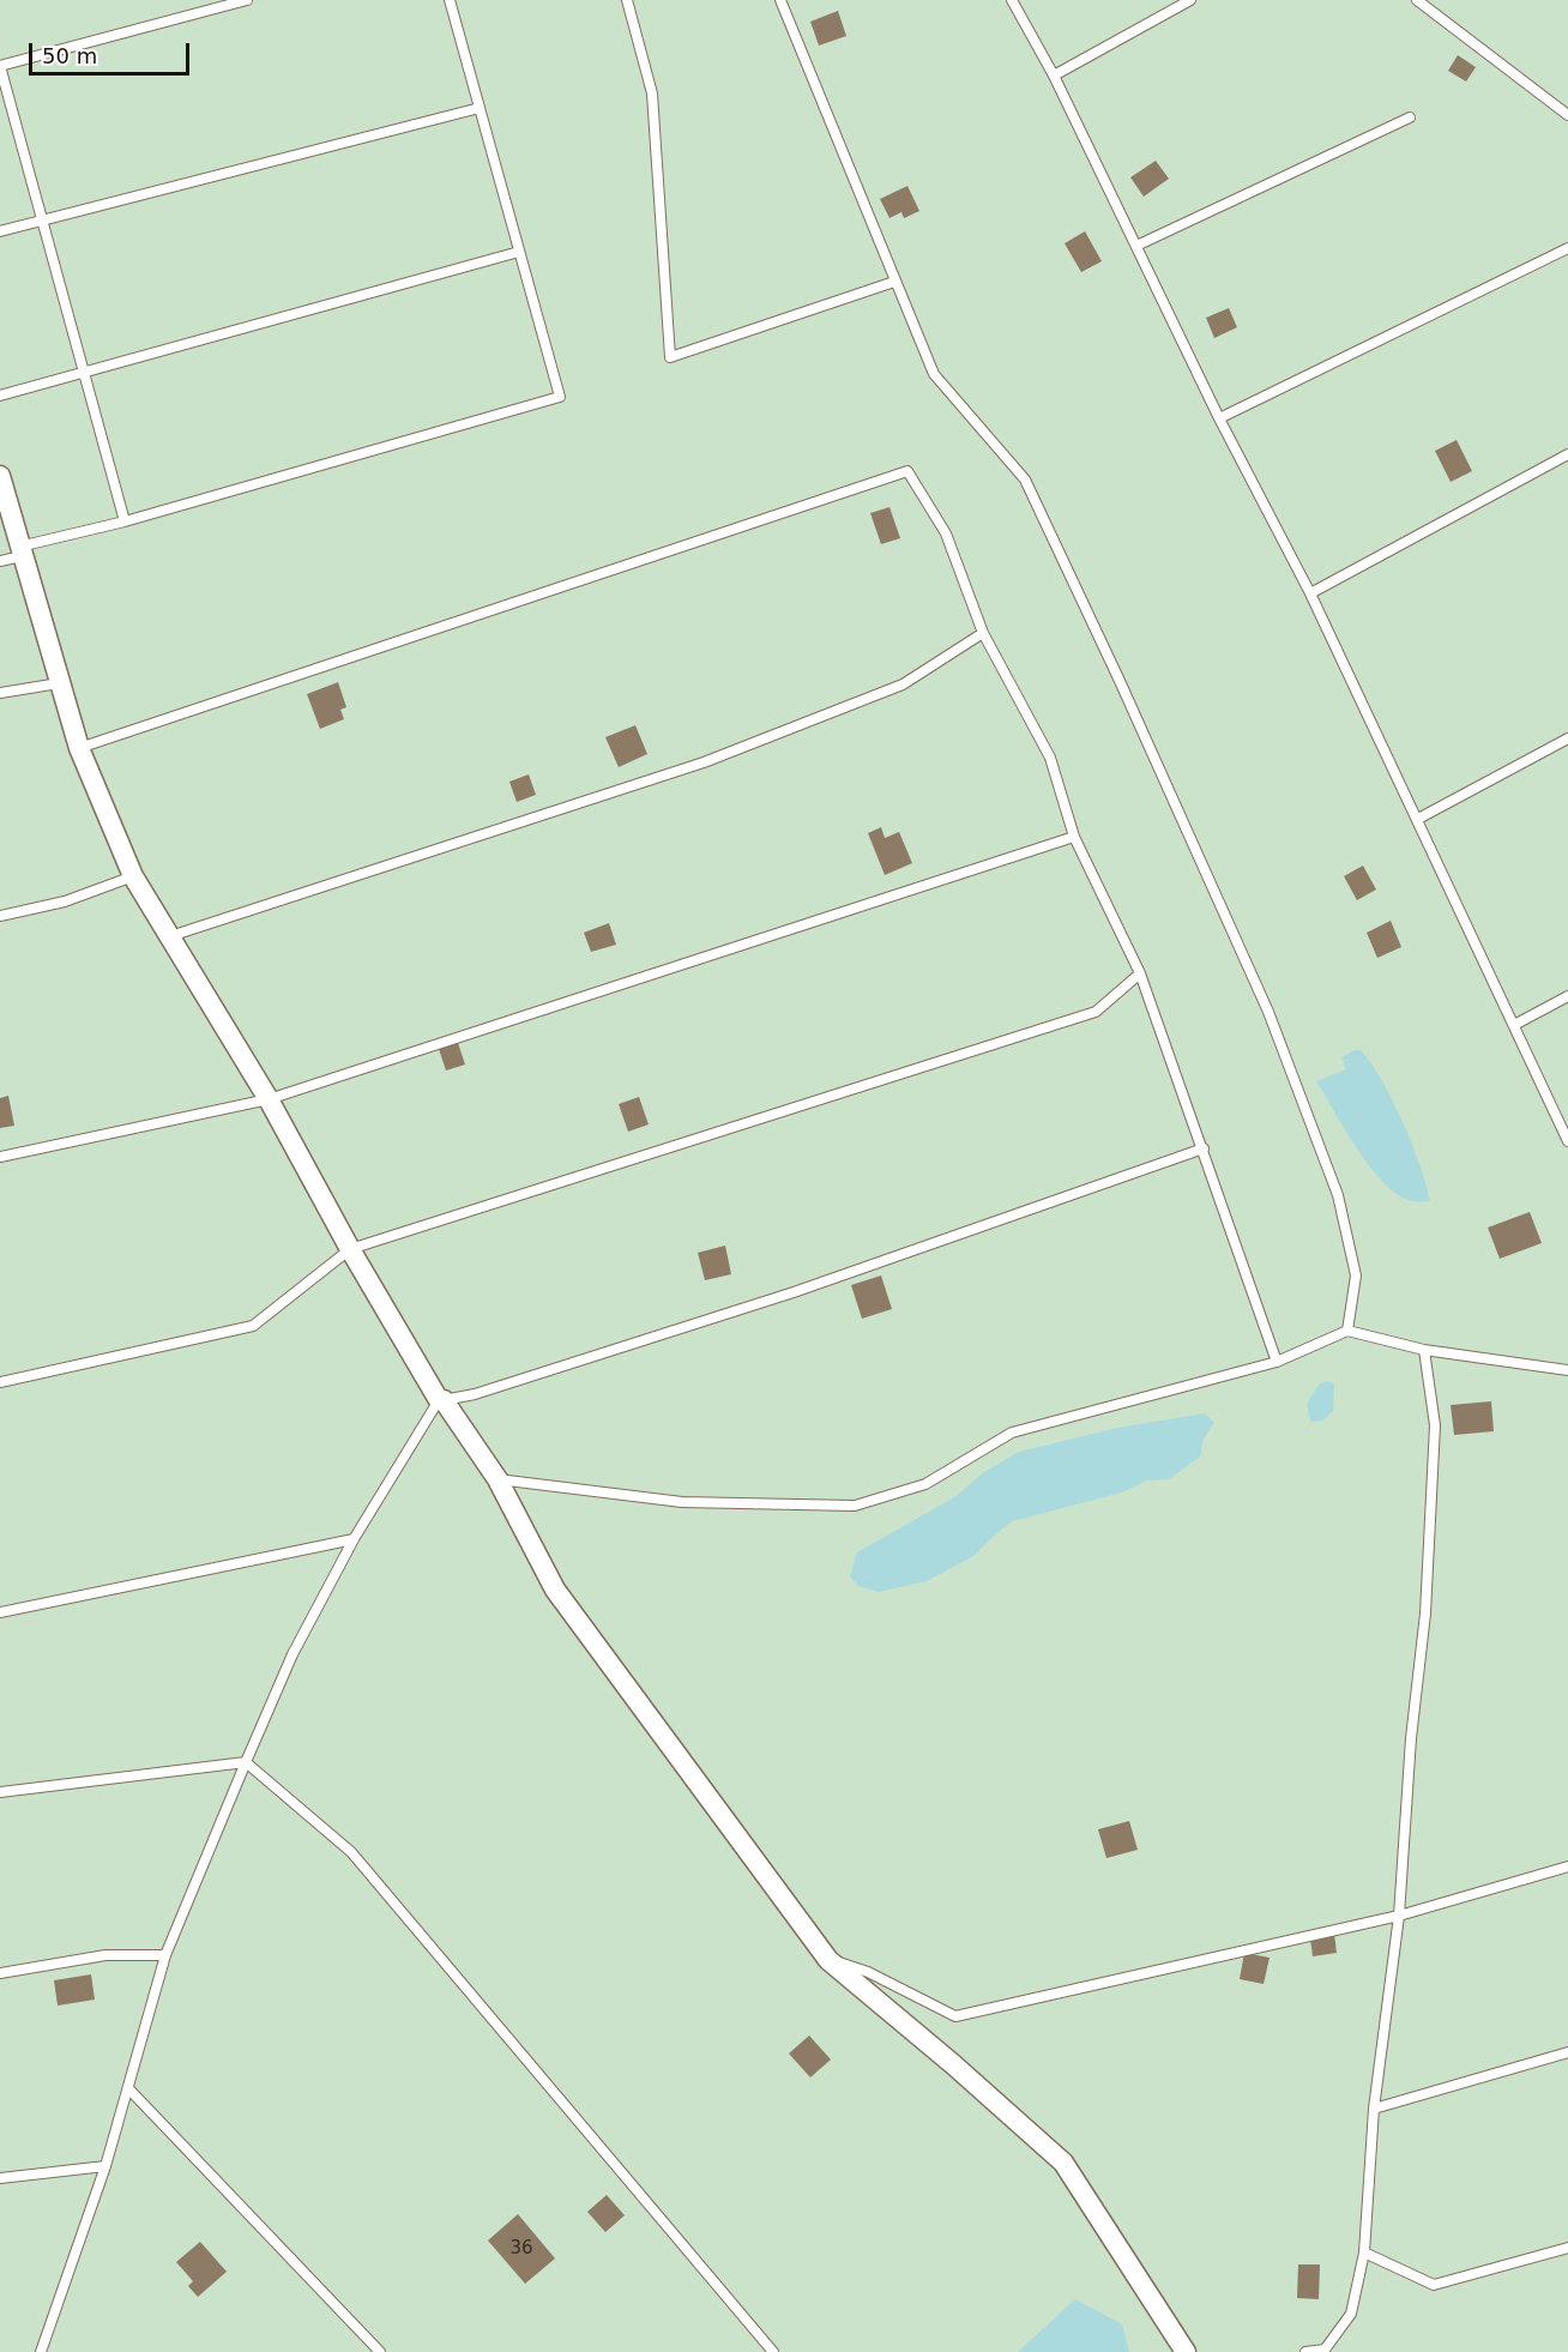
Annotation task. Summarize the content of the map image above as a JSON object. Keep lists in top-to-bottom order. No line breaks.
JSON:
{"house_numbers":["36"],"scale_bar":"50 m"}
